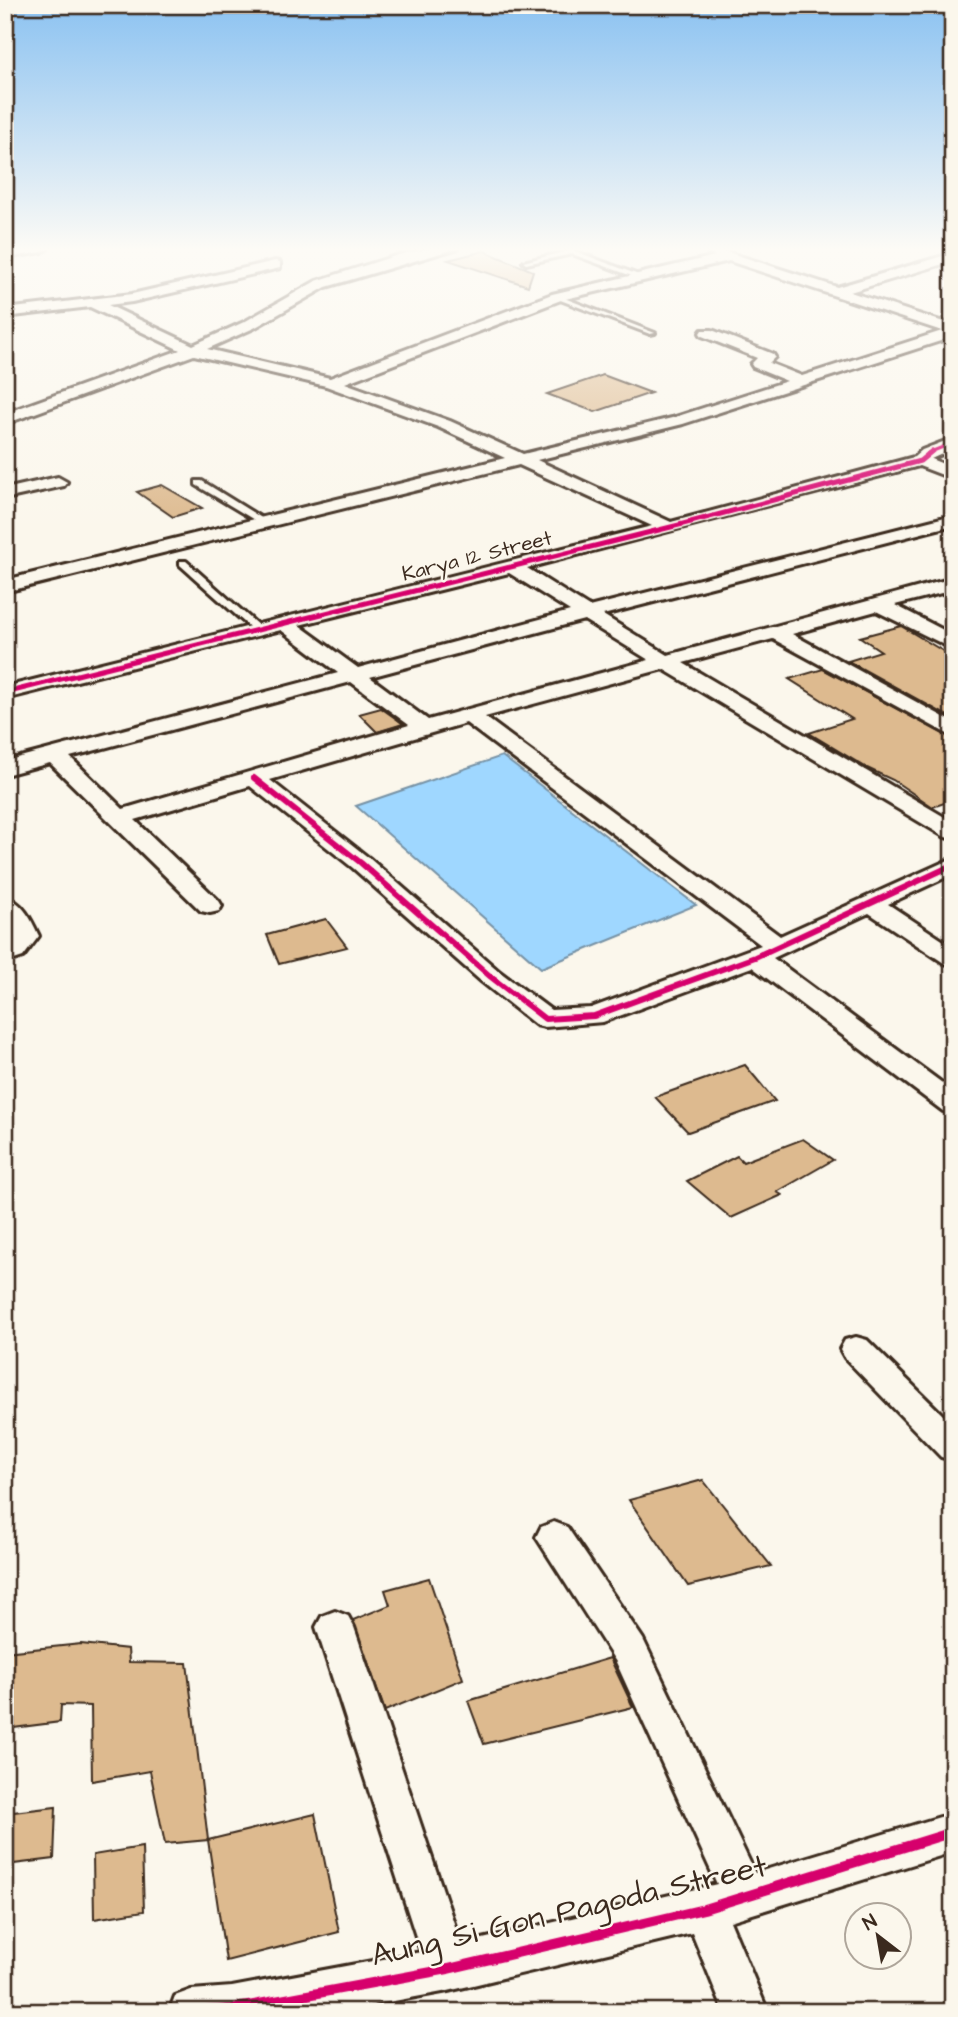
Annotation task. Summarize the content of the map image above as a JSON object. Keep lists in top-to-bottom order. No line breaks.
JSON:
{"streets":{"street":["Karya 12 Street","Aung Si Gon Pagoda Street"]},"north":"top left"}
